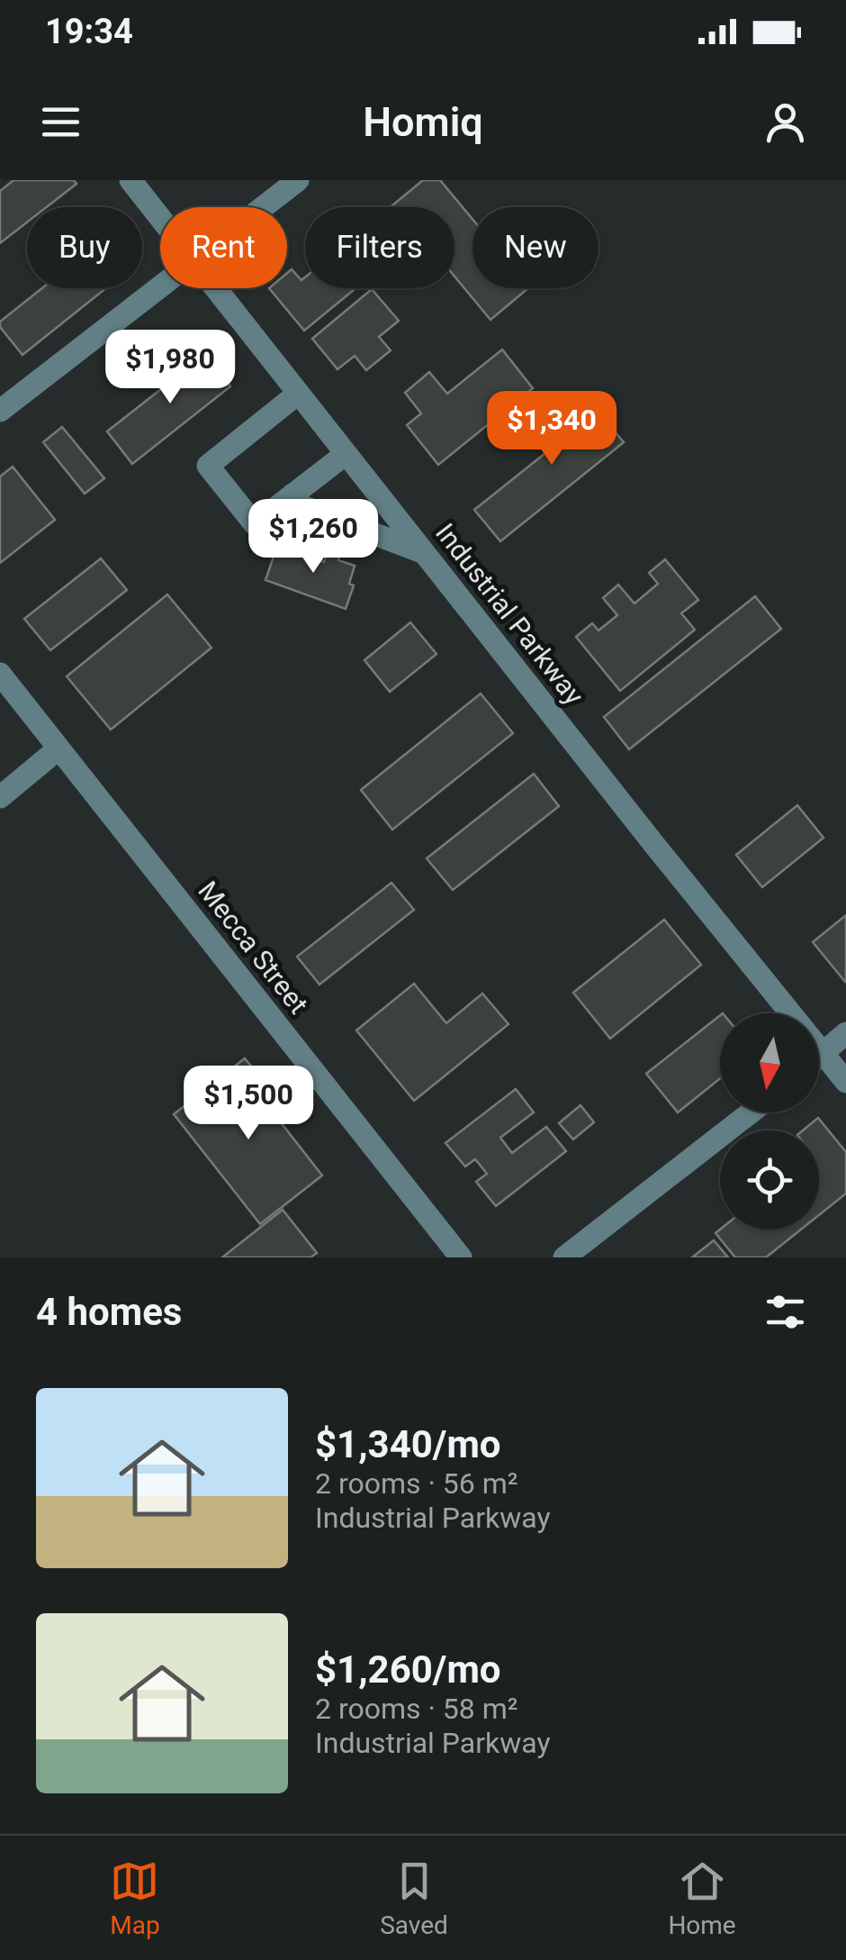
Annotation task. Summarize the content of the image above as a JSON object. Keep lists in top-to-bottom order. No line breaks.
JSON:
{"streets":{"street":["Industrial Parkway","Mecca Street"]},"north":"bottom","page":{"status":"19:34","header":"Homiq","chip":["Buy","Rent","Filters","New"],"price":["$1,980","$1,340","$1,260","$1,500"],"heading":"4 homes","list":[{"name":"$1,340/mo","note":"2 rooms · 56 m² · Industrial Parkway"},{"name":"$1,260/mo","note":"2 rooms · 58 m² · Industrial Parkway"}],"tabs":["Map","Saved","Home"]}}
